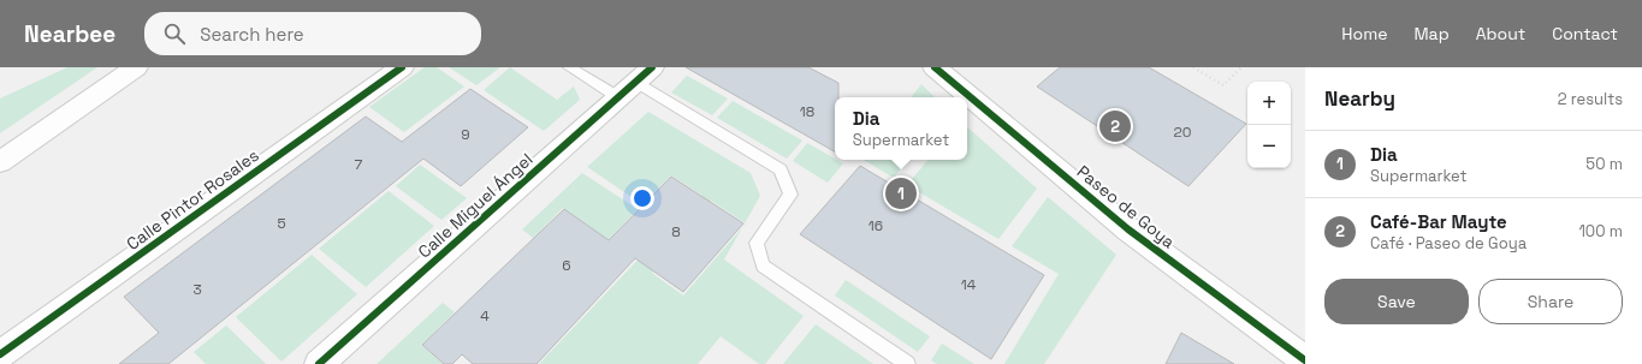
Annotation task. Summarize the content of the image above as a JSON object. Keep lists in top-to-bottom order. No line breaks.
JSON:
{"streets":{"street":["Calle Pintor Rosales","Calle Miguel Ángel","Paseo de Goya"]},"house_numbers":["18","20","9","7","5","16","8","6","14","3","4"],"page":{"header":"Nearbee","search":"Search here","nav":["Home","Map","About","Contact"],"heading":["Nearby","2 results"],"map_buttons":["+","−"],"popup":["Dia","Supermarket"],"pins":["2","1"],"list":[{"mark":"1","name":"Dia","note":"Supermarket","value":"50 m"},{"mark":"2","name":"Café-Bar Mayte","note":"Café · Paseo de Goya","value":"100 m"}],"buttons":["Save","Share"]}}
